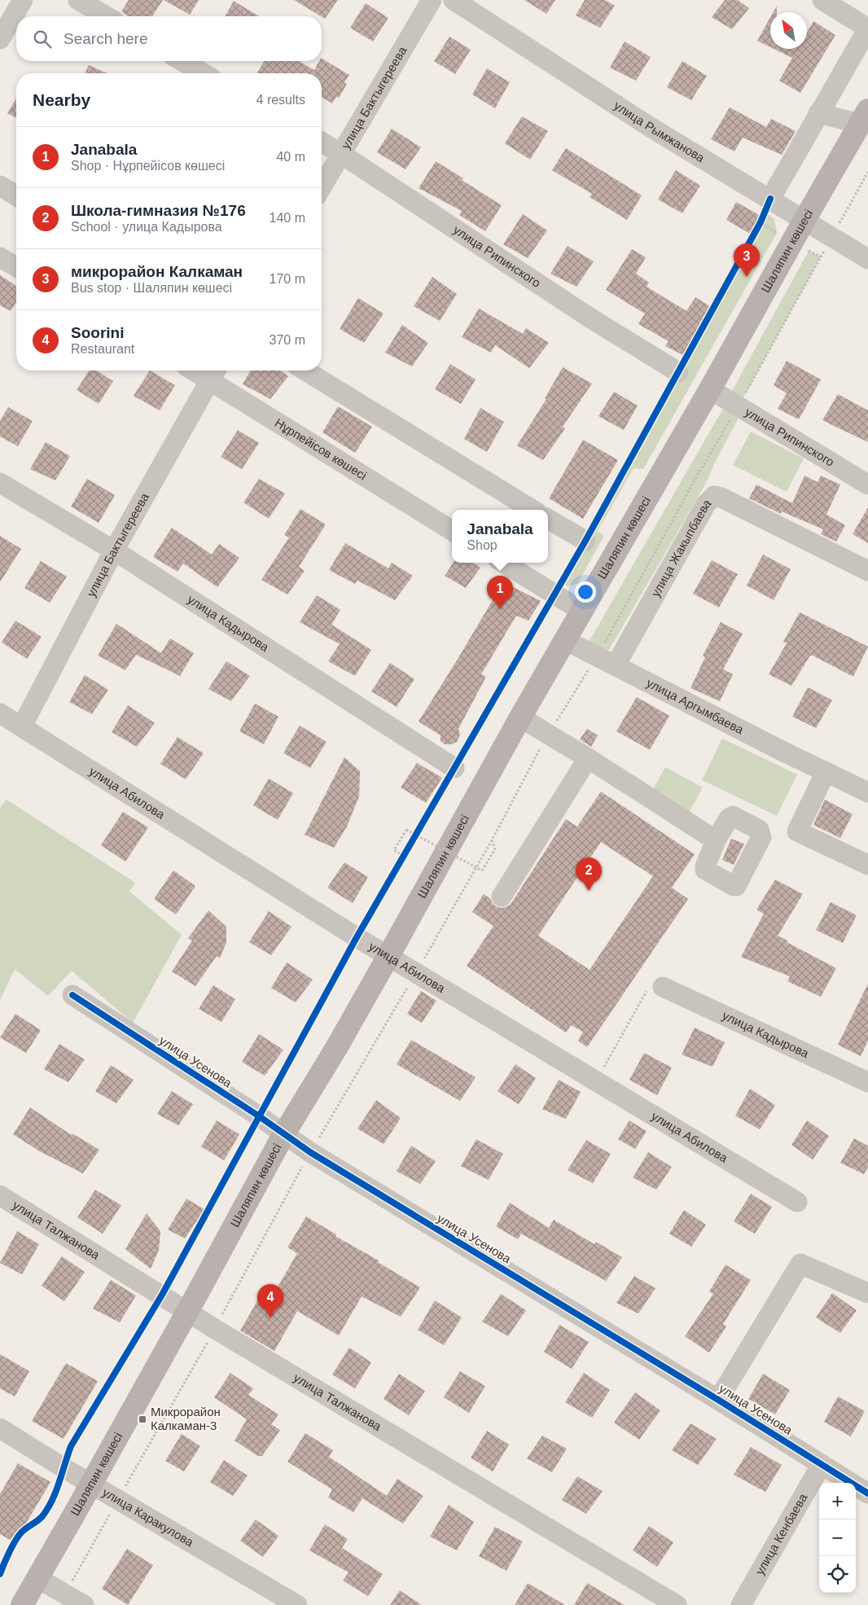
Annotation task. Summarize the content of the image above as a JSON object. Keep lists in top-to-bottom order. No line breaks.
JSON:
{"streets":{"main road":["Шаляпин көшесі"],"street":["улица Бактыгереева","улица Рымжанова","улица Рипинского","Нұрпейісов көшесі","улица Жакыпбаева","улица Кадырова","улица Аргымбаева","улица Абилова","улица Усенова","улица Талжанова","улица Каракулова","улица Кенбаева"]},"crossings":[["улица Бактыгереева","улица Рипинского"],["улица Бактыгереева","Нұрпейісов көшесі"],["улица Бактыгереева","улица Кадырова"],["улица Бактыгереева","улица Абилова"],["улица Рымжанова","Шаляпин көшесі"],["Шаляпин көшесі","улица Рипинского"],["Шаляпин көшесі","улица Аргымбаева"],["Шаляпин көшесі","улица Абилова"],["Шаляпин көшесі","улица Усенова"],["Шаляпин көшесі","улица Талжанова"],["Шаляпин көшесі","улица Каракулова"],["улица Жакыпбаева","улица Аргымбаева"],["улица Усенова","улица Кенбаева"]],"places":{"transit":["Микрорайон Калкаман-3"]},"north":"top left","page":{"search":"Search here","heading":["Nearby","4 results"],"list":[{"mark":"1","name":"Janabala","note":"Shop · Нұрпейісов көшесі","value":"40 m"},{"mark":"2","name":"Школа-гимназия №176","note":"School · улица Кадырова","value":"140 m"},{"mark":"3","name":"микрорайон Калкаман","note":"Bus stop · Шаляпин көшесі","value":"170 m"},{"mark":"4","name":"Soorini","note":"Restaurant","value":"370 m"}],"pins":["3","1","2","4"],"popup":["Janabala","Shop"],"map_buttons":["+","−"]}}
